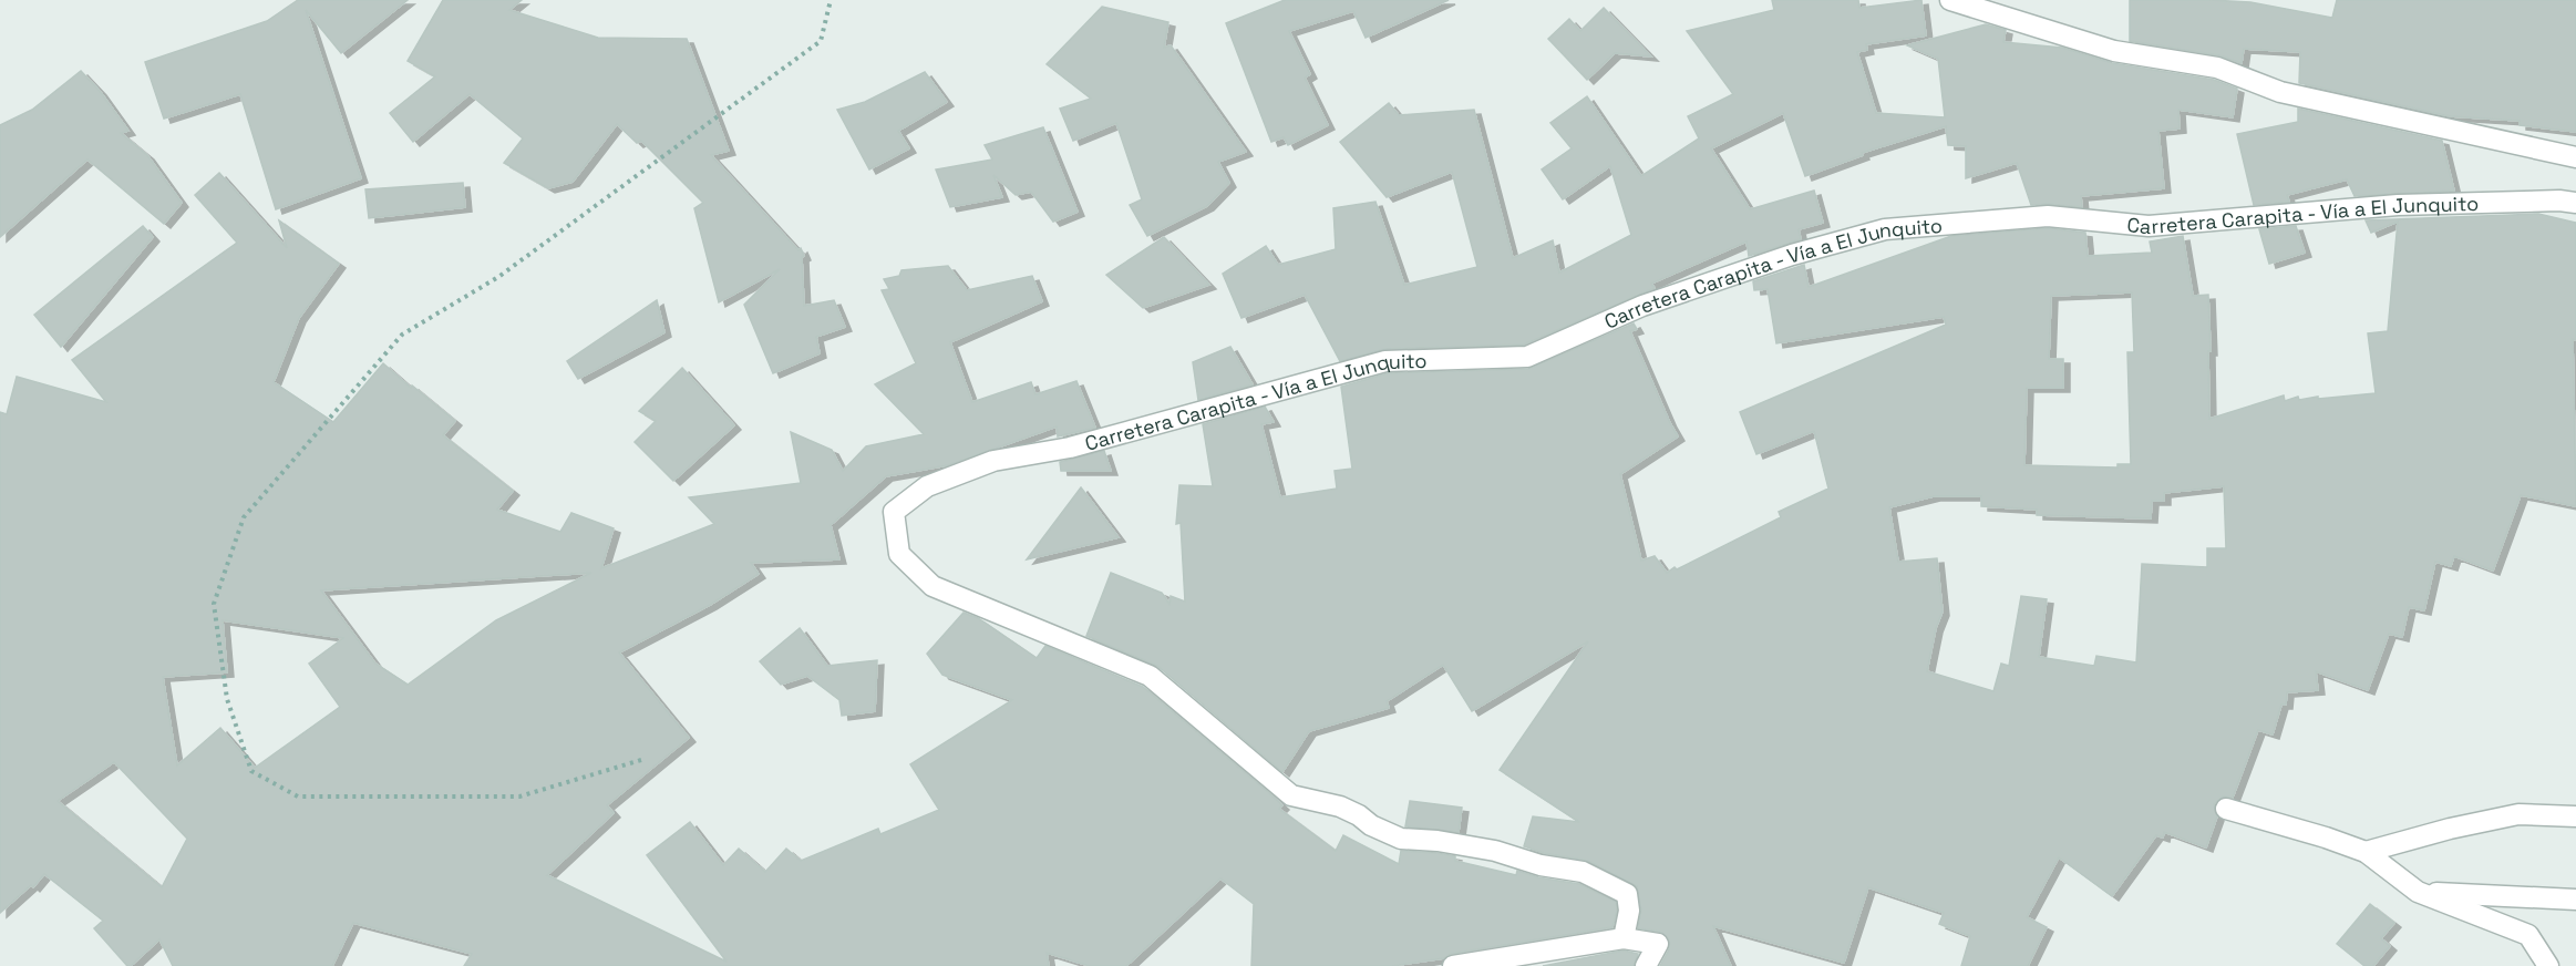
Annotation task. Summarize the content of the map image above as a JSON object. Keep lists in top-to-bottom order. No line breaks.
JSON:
{"streets":{"street":["Carretera Carapita - Vía a El Junquito"]}}
